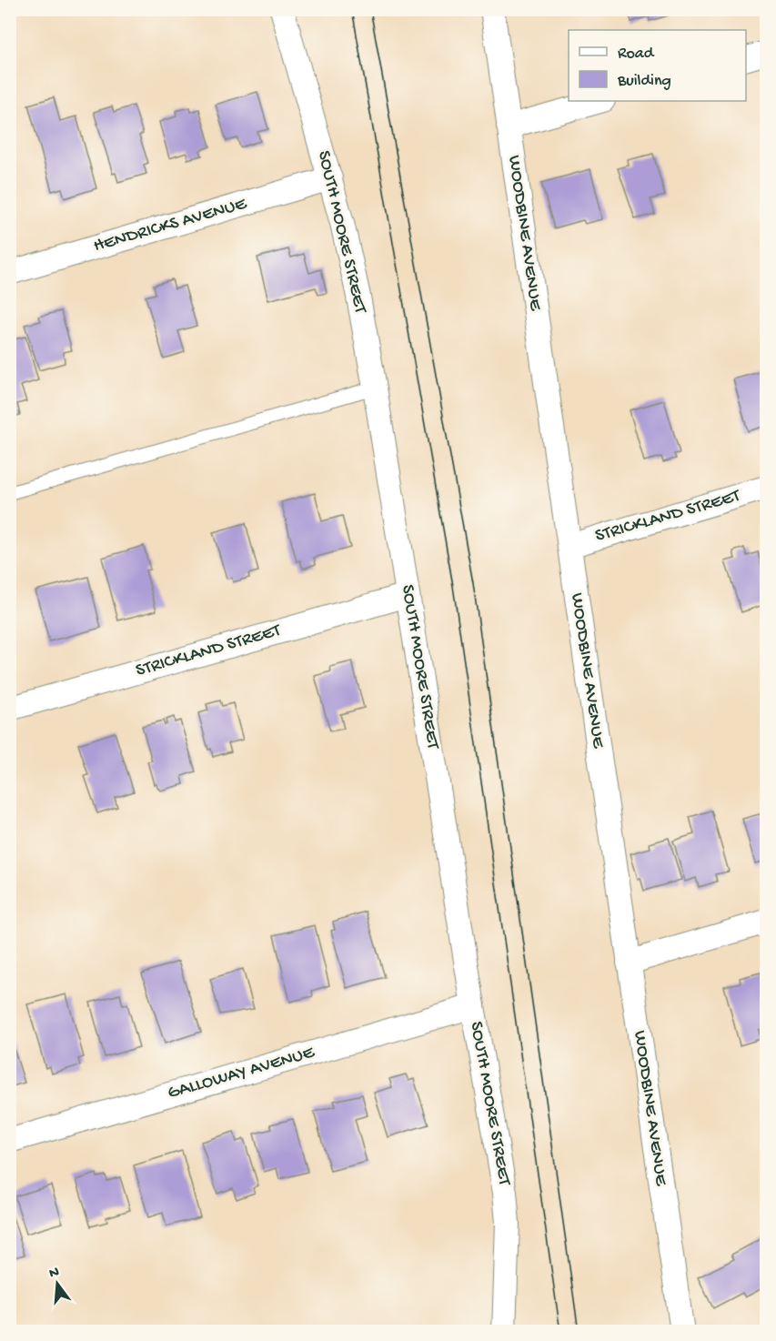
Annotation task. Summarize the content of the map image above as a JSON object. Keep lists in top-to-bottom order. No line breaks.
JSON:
{"streets":{"street":["HENDRICKS AVENUE","SOUTH MOORE STREET","WOODBINE AVENUE","STRICKLAND STREET","GALLOWAY AVENUE"]},"crossings":[["HENDRICKS AVENUE","SOUTH MOORE STREET"],["SOUTH MOORE STREET","STRICKLAND STREET"],["SOUTH MOORE STREET","GALLOWAY AVENUE"],["WOODBINE AVENUE","STRICKLAND STREET"]],"legend":["Road","Building"],"north":"top"}
